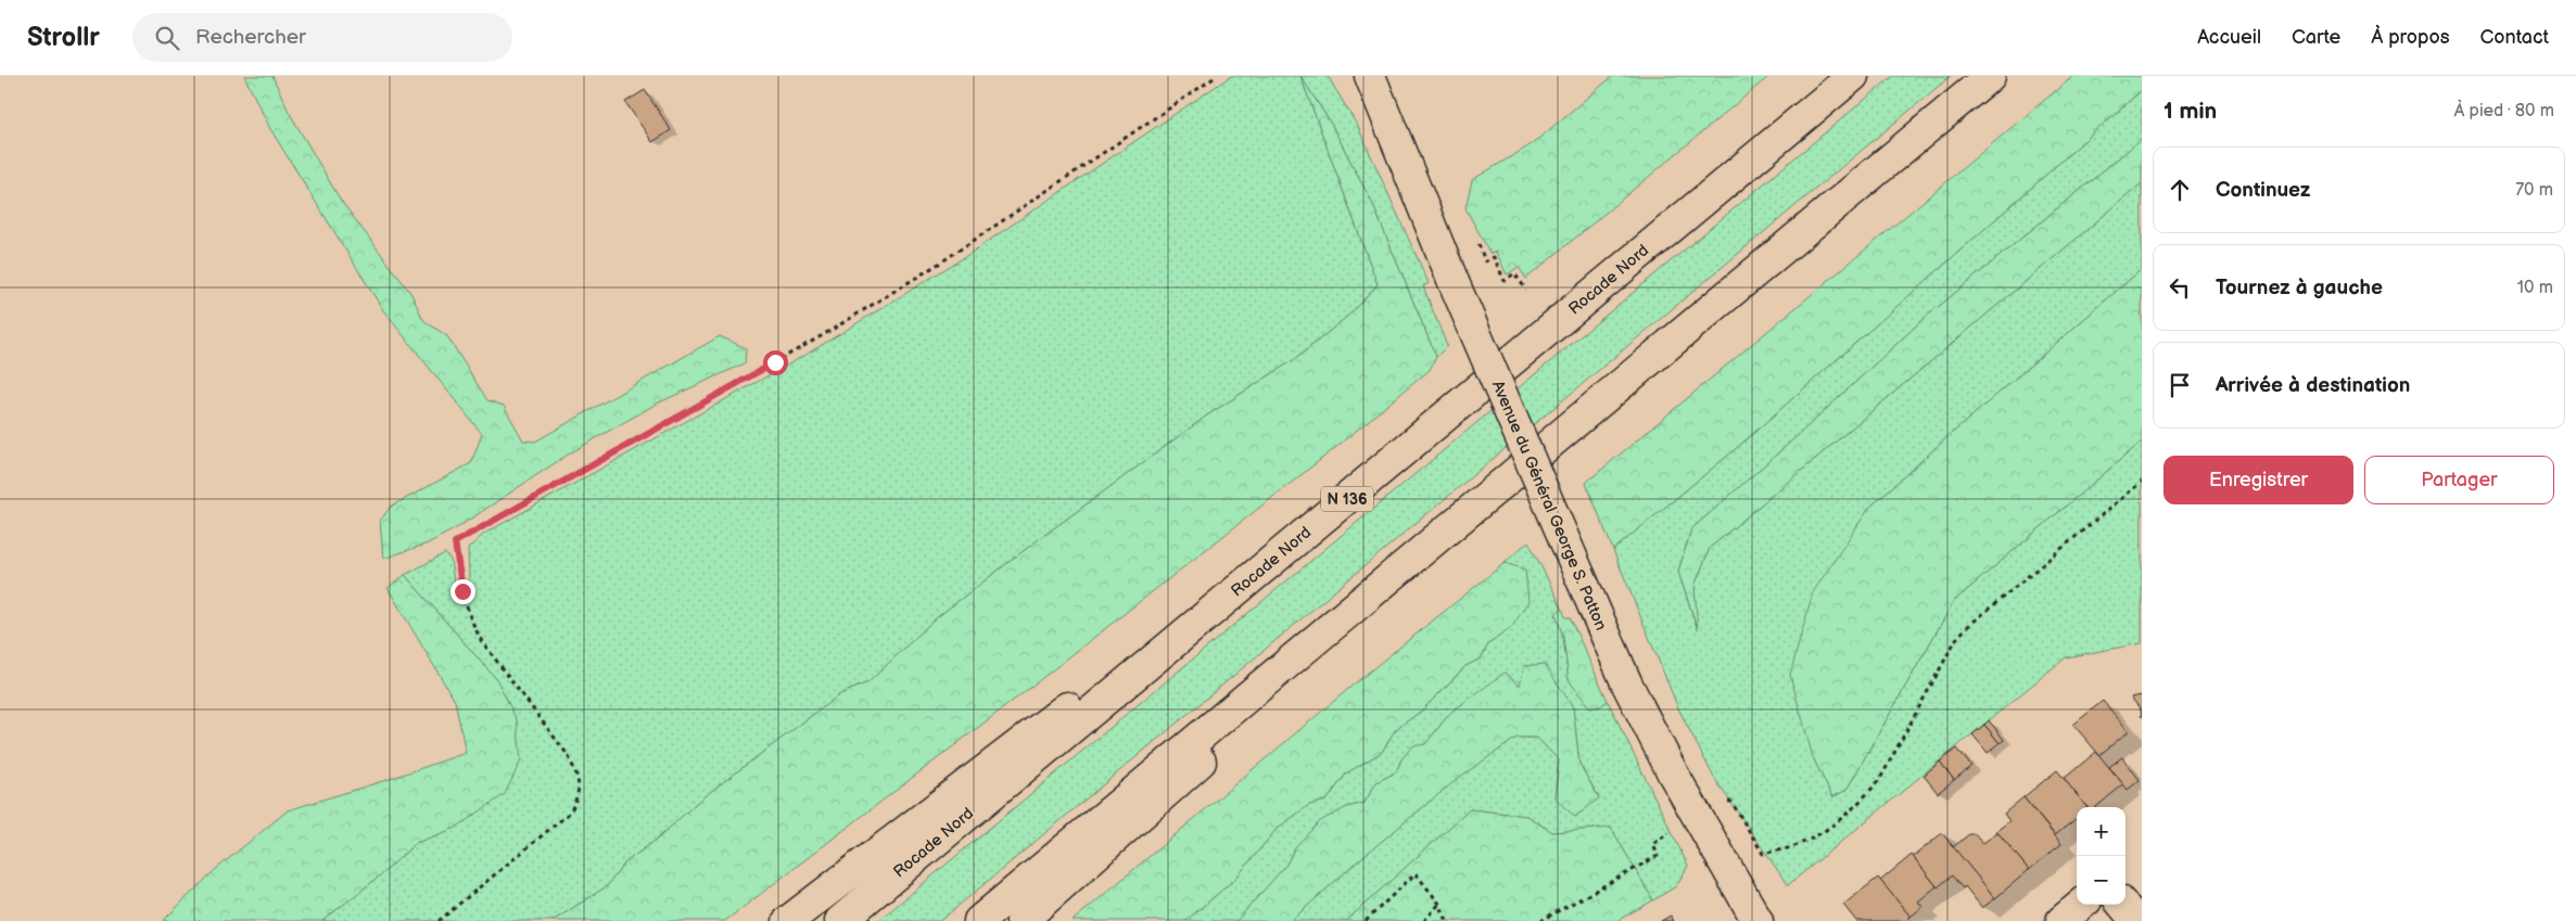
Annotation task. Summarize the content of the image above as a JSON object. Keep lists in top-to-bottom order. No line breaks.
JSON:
{"streets":{"main road":["Rocade Nord","N 136","Avenue du Général George S. Patton"]},"page":{"header":"Strollr","search":"Rechercher","nav":["Accueil","Carte","À propos","Contact"],"heading":["1 min","À pied · 80 m"],"list":[["Continuez","70 m"],["Tournez à gauche","10 m"],"Arrivée à destination"],"buttons":["Enregistrer","Partager"],"map_buttons":["+","−"]}}
